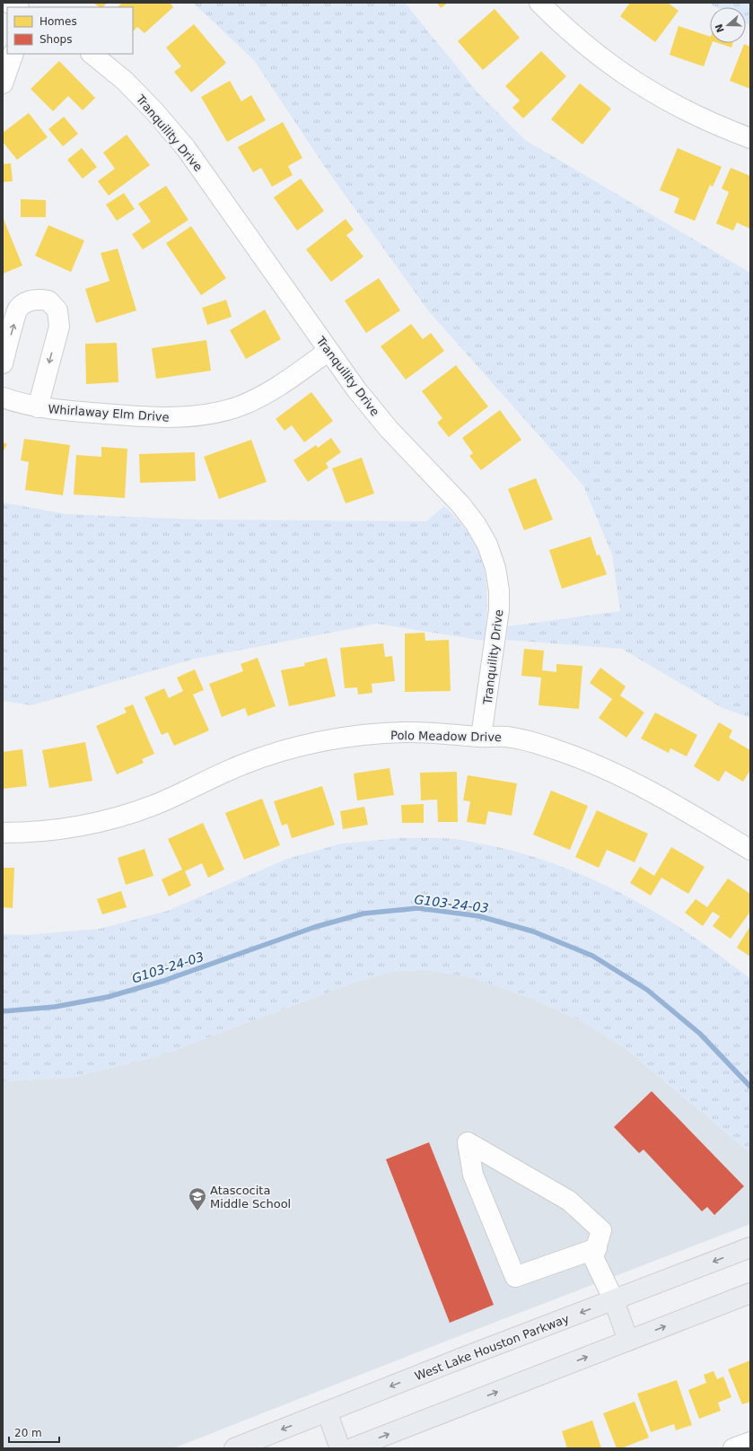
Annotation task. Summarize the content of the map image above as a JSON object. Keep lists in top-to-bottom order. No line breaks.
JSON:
{"streets":{"main road":["West Lake Houston Parkway"],"street":["Tranquility Drive","Whirlaway Elm Drive","Polo Meadow Drive"]},"crossings":[["Tranquility Drive","Whirlaway Elm Drive"],["Tranquility Drive","Polo Meadow Drive"]],"water":["G103-24-03"],"places":{"school or university":["Atascocita Middle School"]},"legend":["Homes","Shops"],"scale_bar":"20 m","north":"left"}
